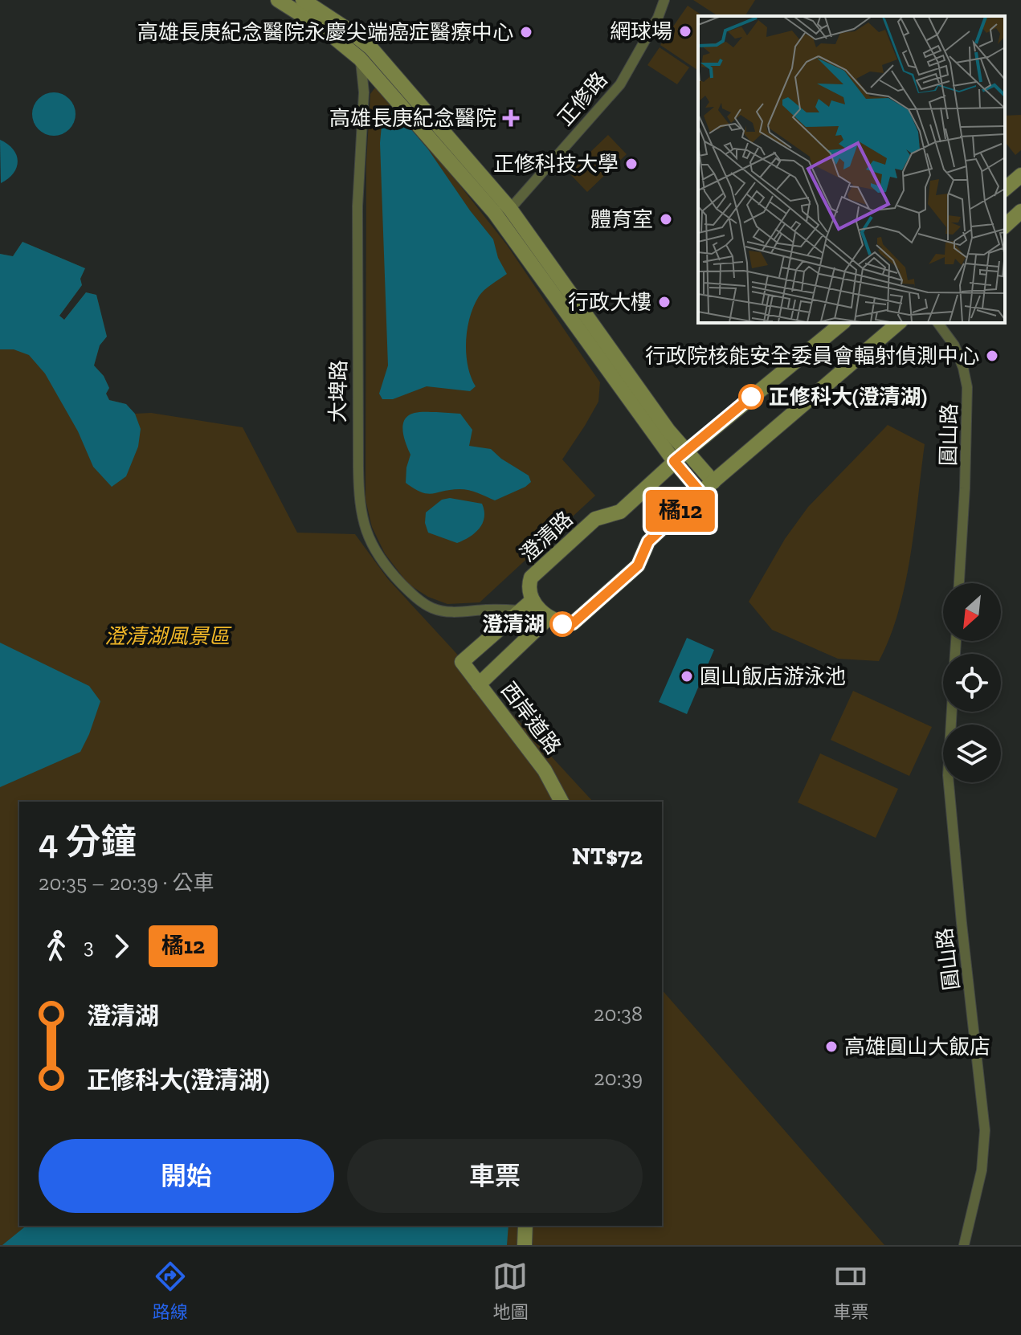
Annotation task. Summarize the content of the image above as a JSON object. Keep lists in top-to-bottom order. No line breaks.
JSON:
{"streets":{"main road":["澄清路","西岸道路"],"street":["正修路","大埤路","圓山路"]},"crossings":[["大埤路","澄清路"],["大埤路","西岸道路"],["澄清路","西岸道路"]],"parks":["澄清湖風景區"],"places":{"other":["網球場","高雄長庚紀念醫院永慶尖端癌症醫療中心","正修科技大學","體育室","行政大樓","行政院核能安全委員會輻射偵測中心","正修科大(澄清湖)","澄清湖","圓山飯店游泳池","高雄圓山大飯店"],"health":["高雄長庚紀念醫院"]},"lines":["bus line 橘12"],"north":"bottom left","page":{"on_map":"橘12","heading":["4 分鐘","20:35 – 20:39 · 公車","NT$72"],"legs":["3","橘12"],"list":[{"name":"澄清湖","value":"20:38"},{"name":"正修科大(澄清湖)","value":"20:39"}],"buttons":["開始","車票"],"tabs":["路線","地圖","車票"]}}
